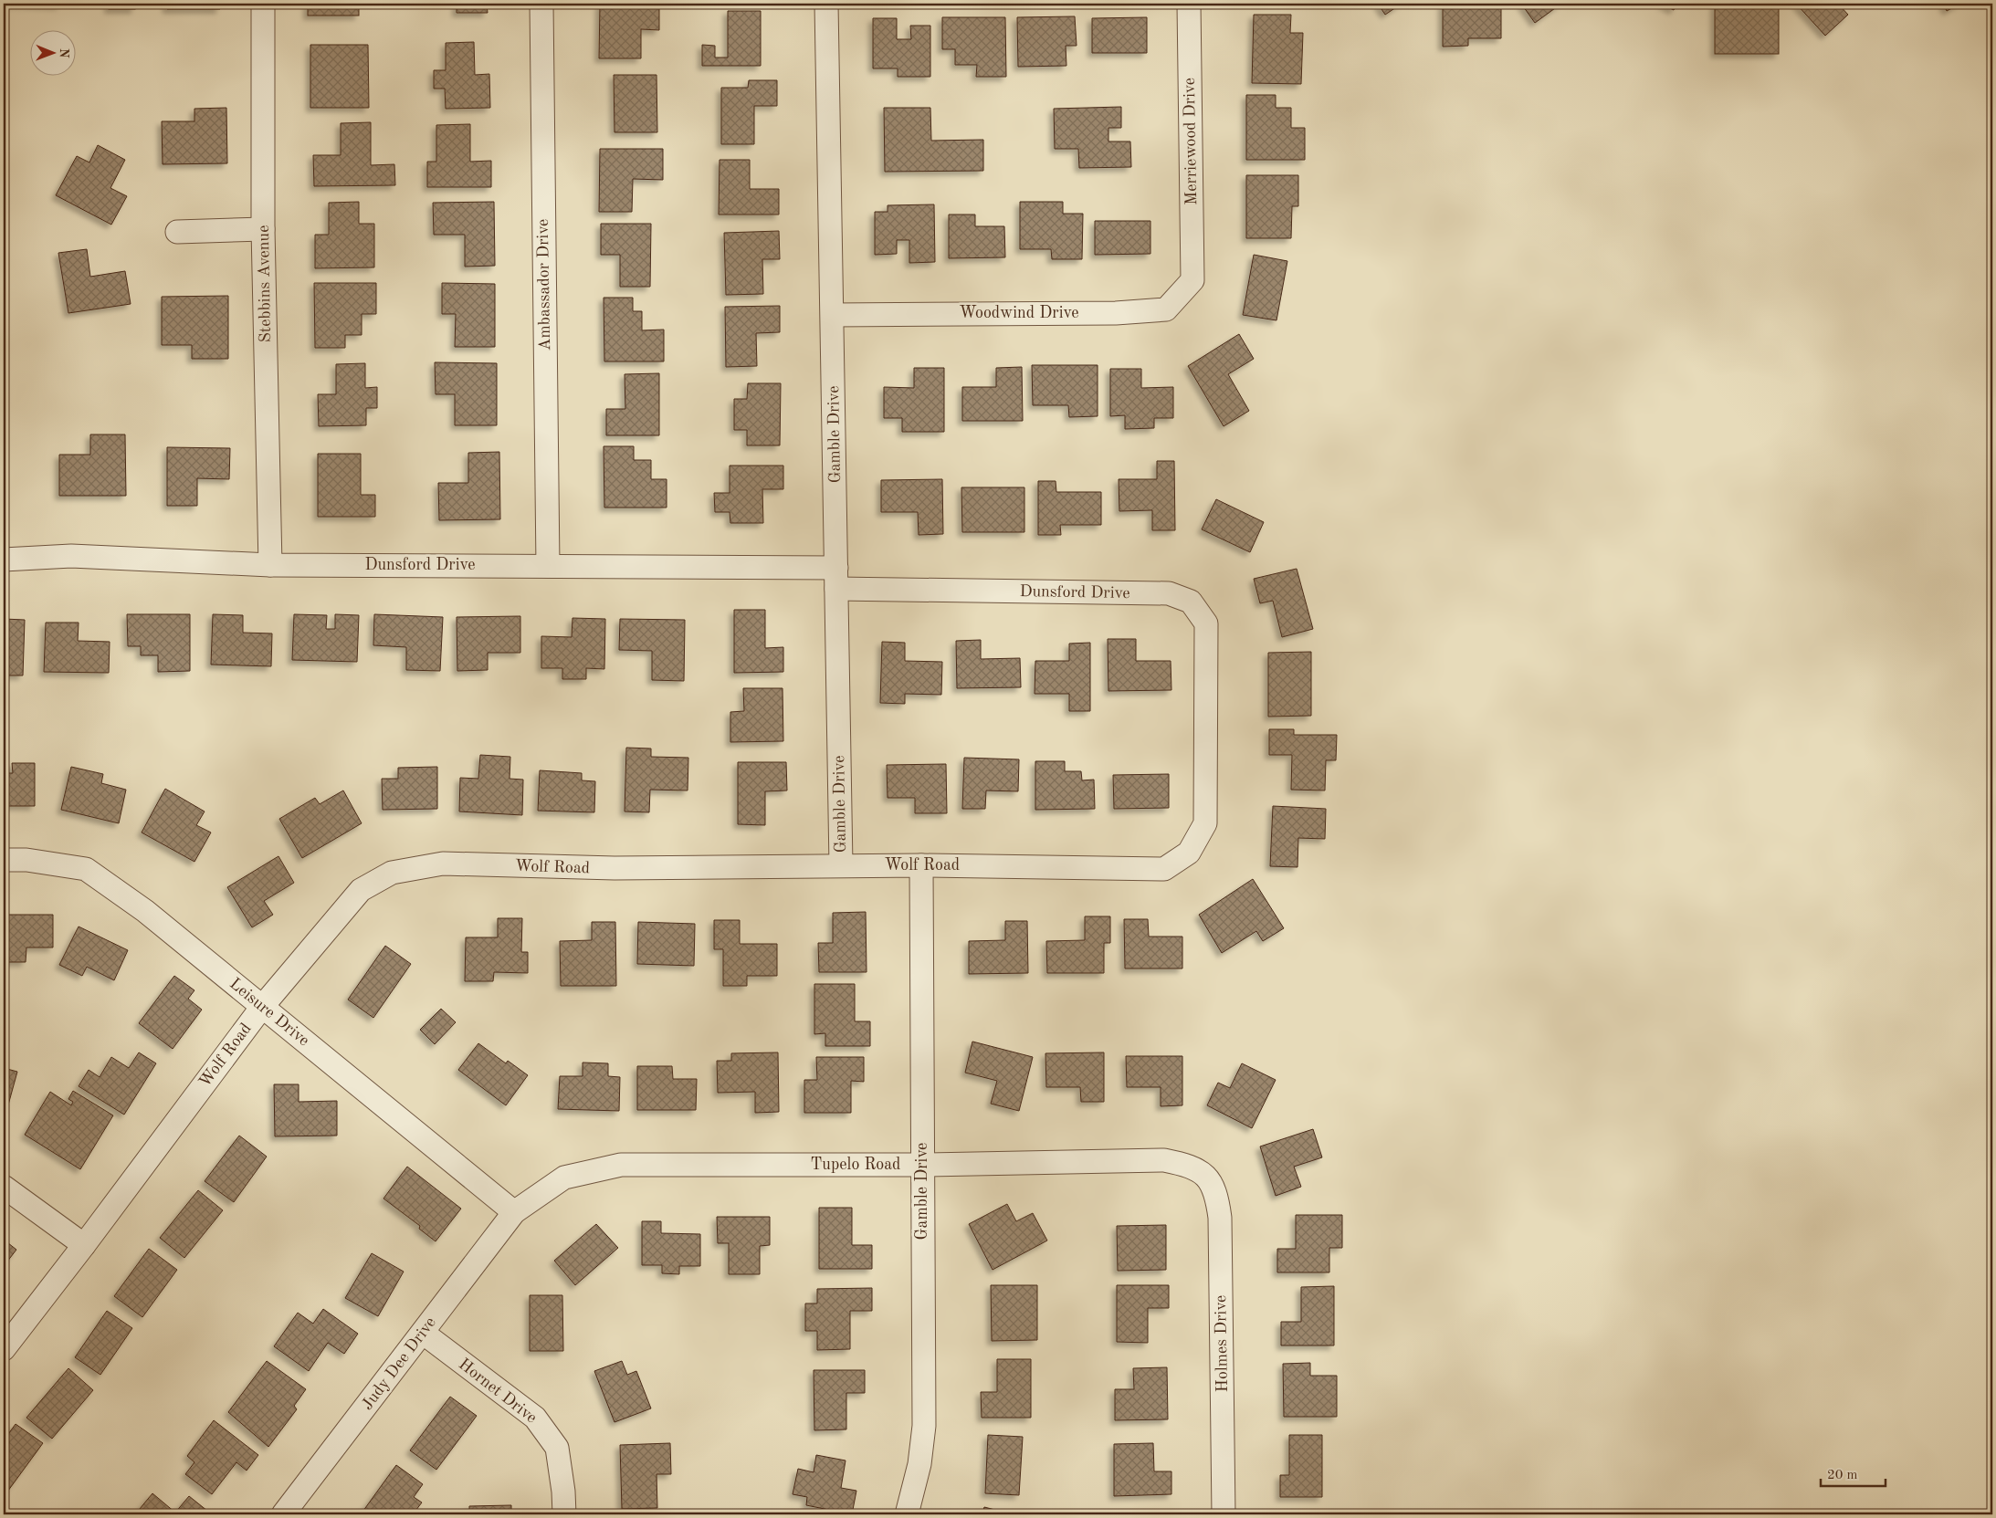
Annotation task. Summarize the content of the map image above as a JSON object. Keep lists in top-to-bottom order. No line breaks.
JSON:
{"streets":{"street":["Merriewood Drive","Stebbins Avenue","Ambassador Drive","Woodwind Drive","Gamble Drive","Dunsford Drive","Wolf Road","Leisure Drive","Tupelo Road","Holmes Drive","Judy Dee Drive","Hornet Drive"]},"crossings":[["Merriewood Drive","Woodwind Drive"],["Stebbins Avenue","Dunsford Drive"],["Ambassador Drive","Dunsford Drive"],["Woodwind Drive","Gamble Drive"],["Gamble Drive","Dunsford Drive"],["Gamble Drive","Wolf Road"],["Gamble Drive","Tupelo Road"],["Dunsford Drive","Wolf Road"],["Wolf Road","Leisure Drive"],["Leisure Drive","Tupelo Road"],["Leisure Drive","Judy Dee Drive"],["Tupelo Road","Holmes Drive"],["Tupelo Road","Judy Dee Drive"],["Judy Dee Drive","Hornet Drive"]],"scale_bar":"20 m","north":"right"}
